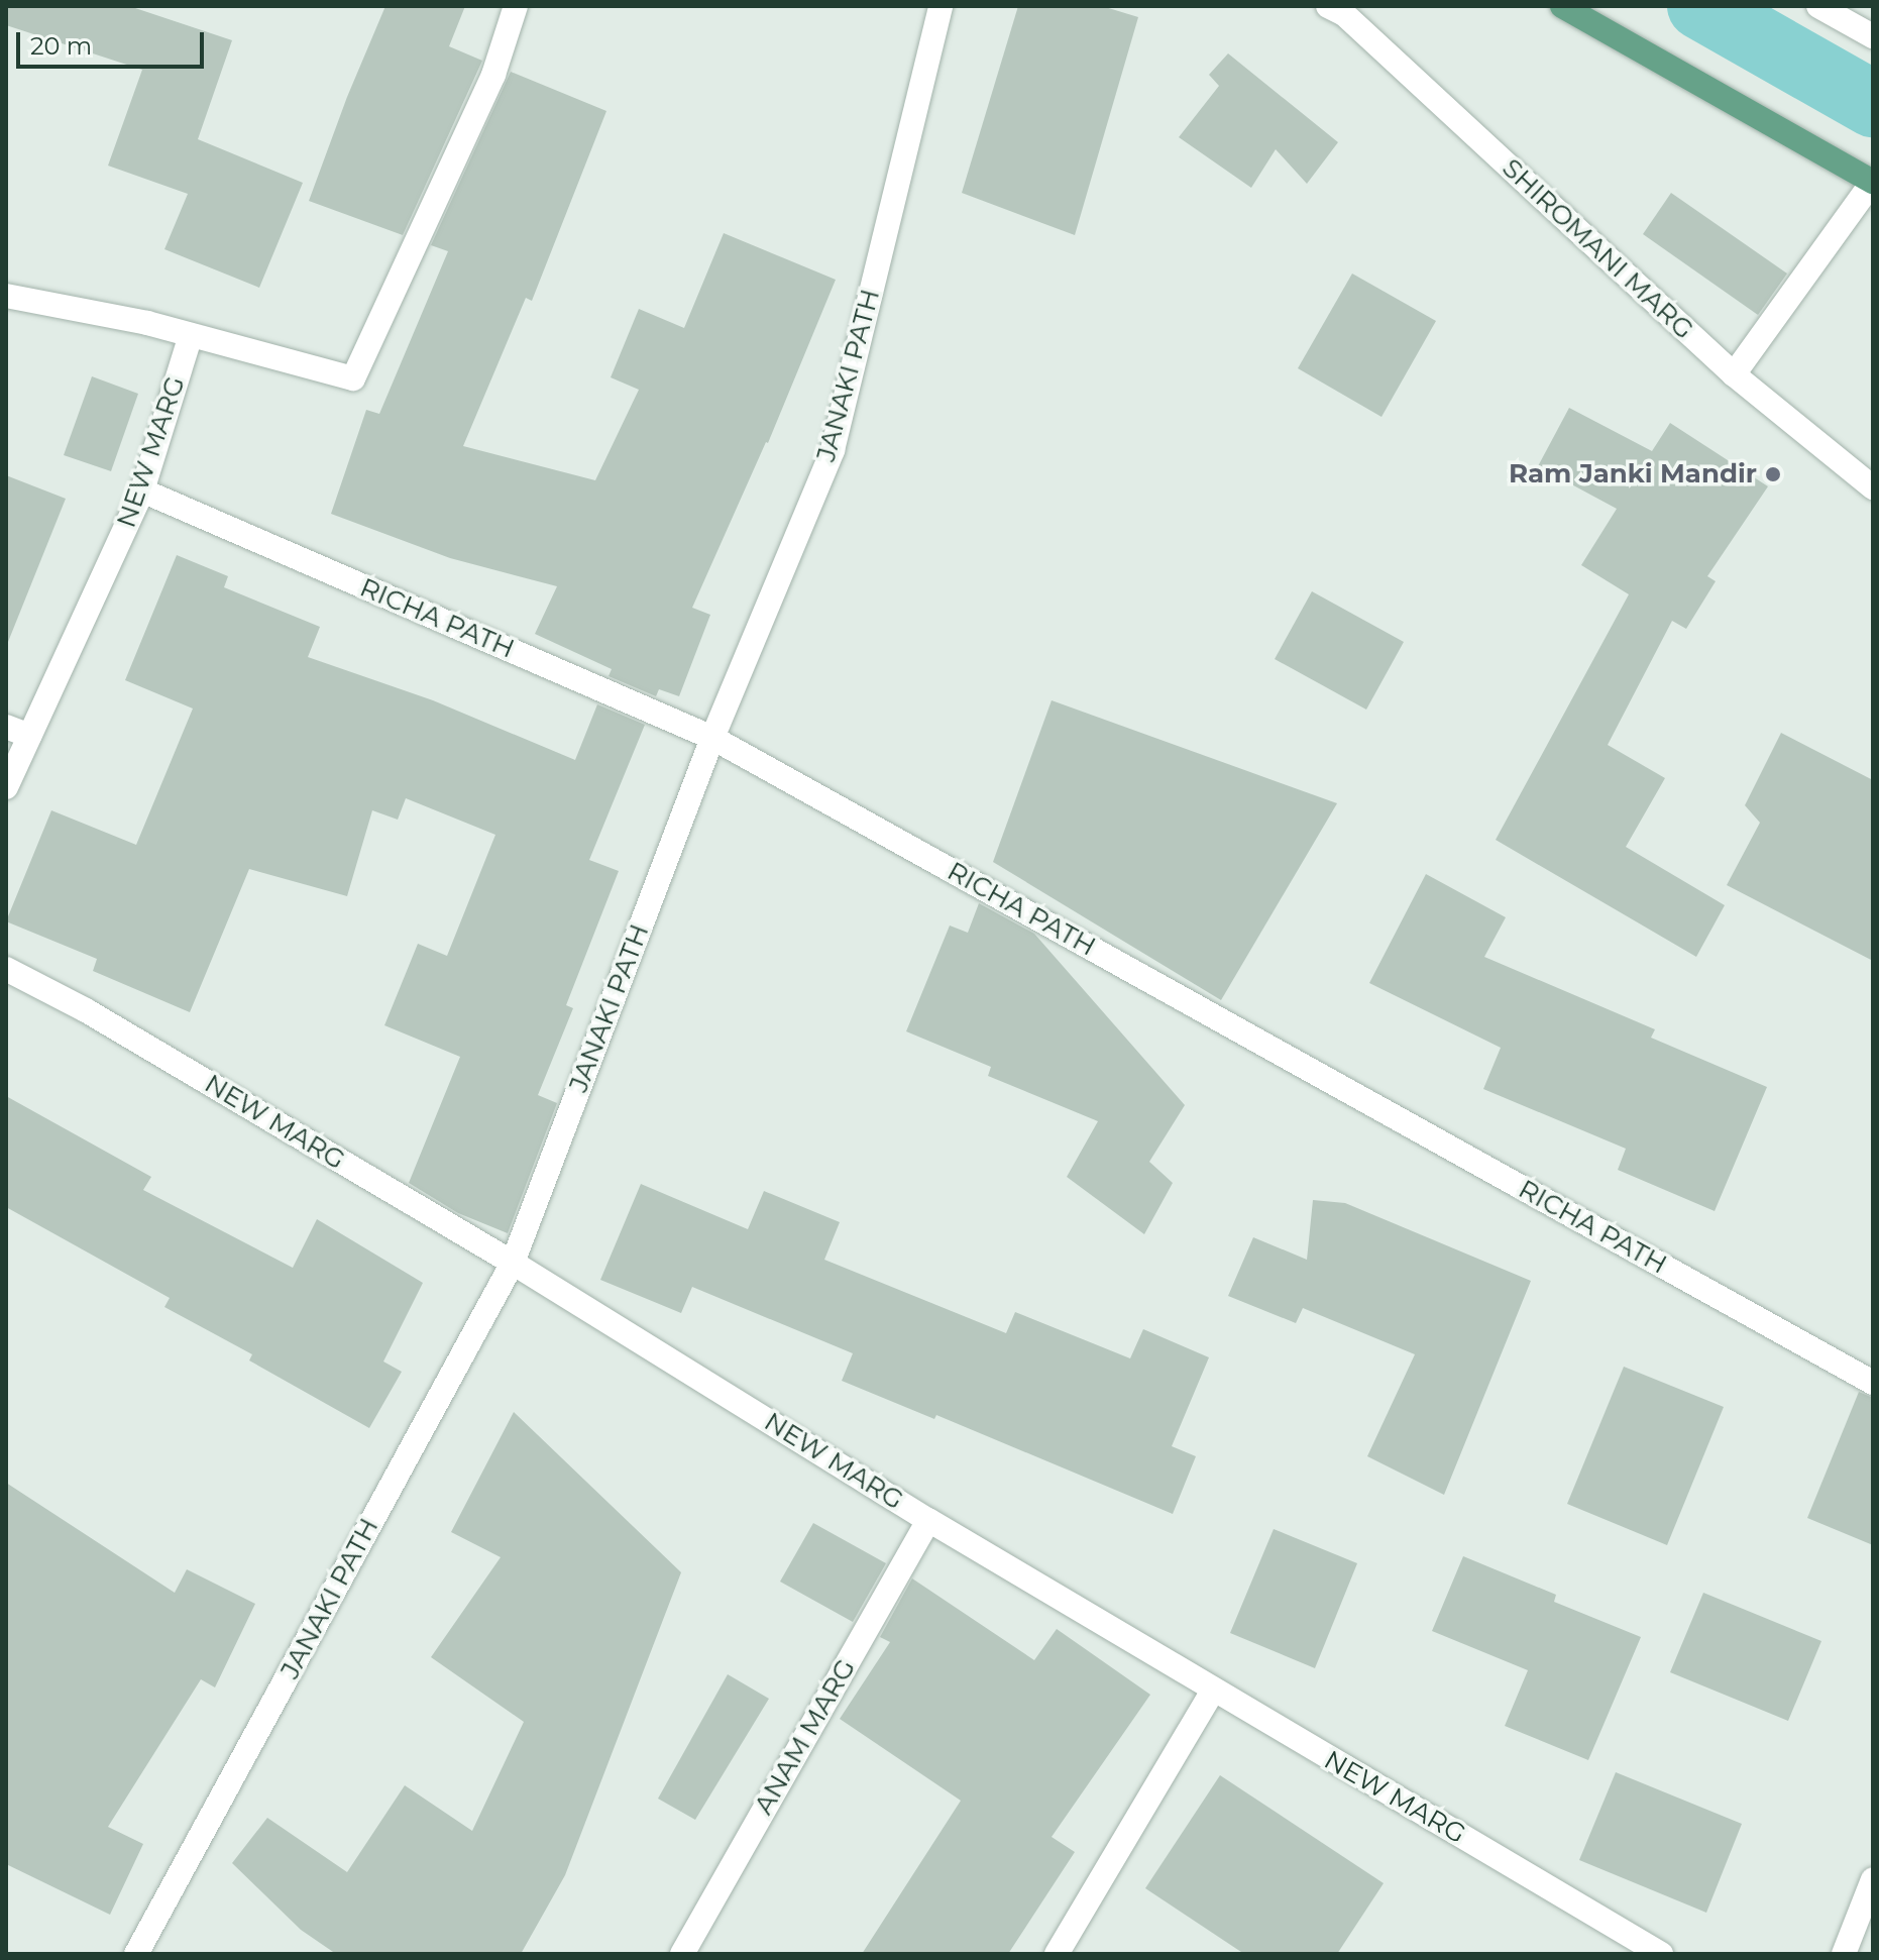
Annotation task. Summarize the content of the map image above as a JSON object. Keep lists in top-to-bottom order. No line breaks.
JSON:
{"streets":{"street":["SHIROMANI MARG","JANAKI PATH","NEW MARG","RICHA PATH","ANAM MARG"]},"crossings":[["JANAKI PATH","NEW MARG"],["JANAKI PATH","RICHA PATH"],["NEW MARG","RICHA PATH"],["NEW MARG","ANAM MARG"]],"places":["Ram Janki Mandir"],"scale_bar":"20 m"}
